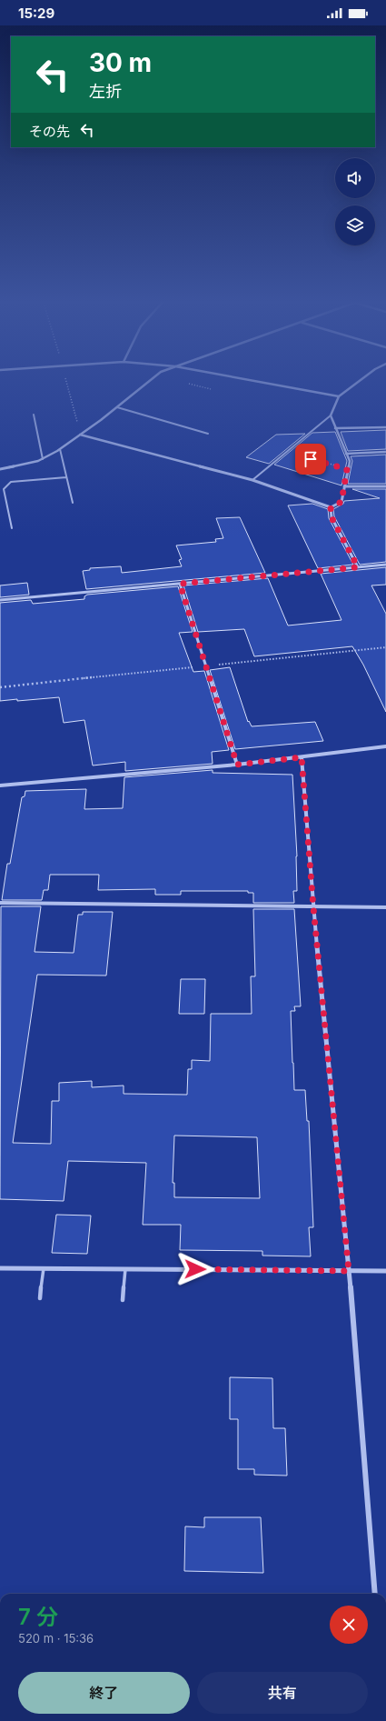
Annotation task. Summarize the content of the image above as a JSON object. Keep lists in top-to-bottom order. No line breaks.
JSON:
{"page":{"status":"15:29","turn":["30 m","左折"],"then":"その先","heading":["7 分","520 m · 15:36"],"buttons":["終了","共有"]}}
